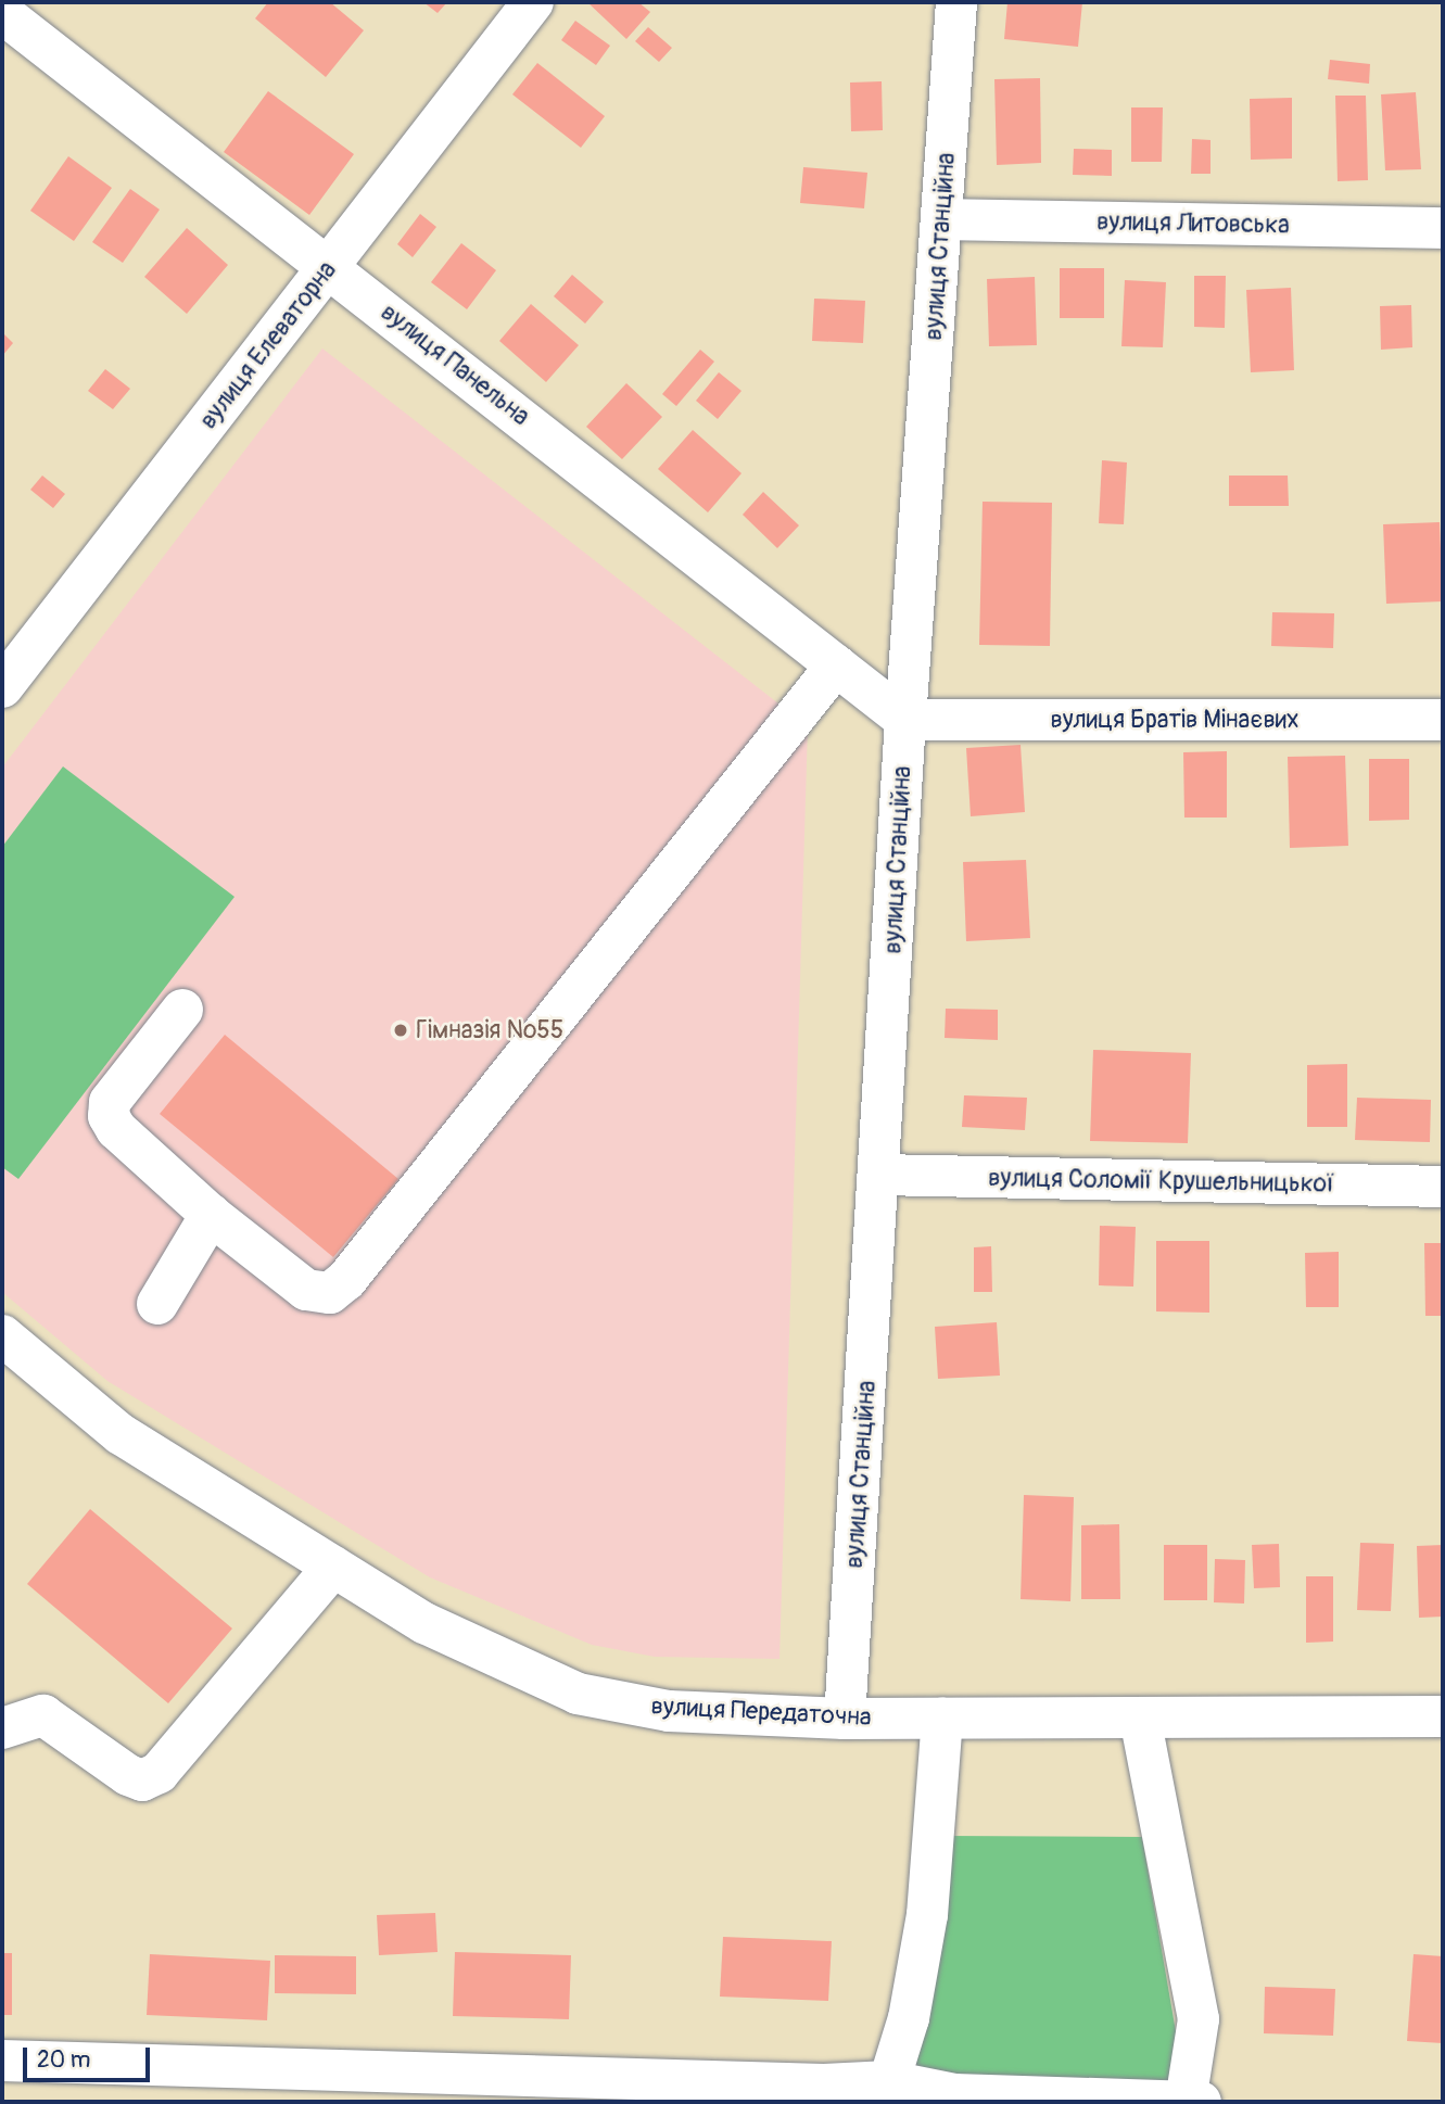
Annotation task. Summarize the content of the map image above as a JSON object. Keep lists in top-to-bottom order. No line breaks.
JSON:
{"streets":{"street":["вулиця Литовська","вулиця Станційна","вулиця Елеваторна","вулиця Панельна","вулиця Братів Мінаєвих","вулиця Соломії Крушельницької","вулиця Передаточна"]},"crossings":[["вулиця Литовська","вулиця Станційна"],["вулиця Станційна","вулиця Панельна"],["вулиця Станційна","вулиця Братів Мінаєвих"],["вулиця Станційна","вулиця Соломії Крушельницької"],["вулиця Станційна","вулиця Передаточна"],["вулиця Елеваторна","вулиця Панельна"],["вулиця Панельна","вулиця Братів Мінаєвих"]],"places":["Гімназія №55"],"scale_bar":"20 m"}
